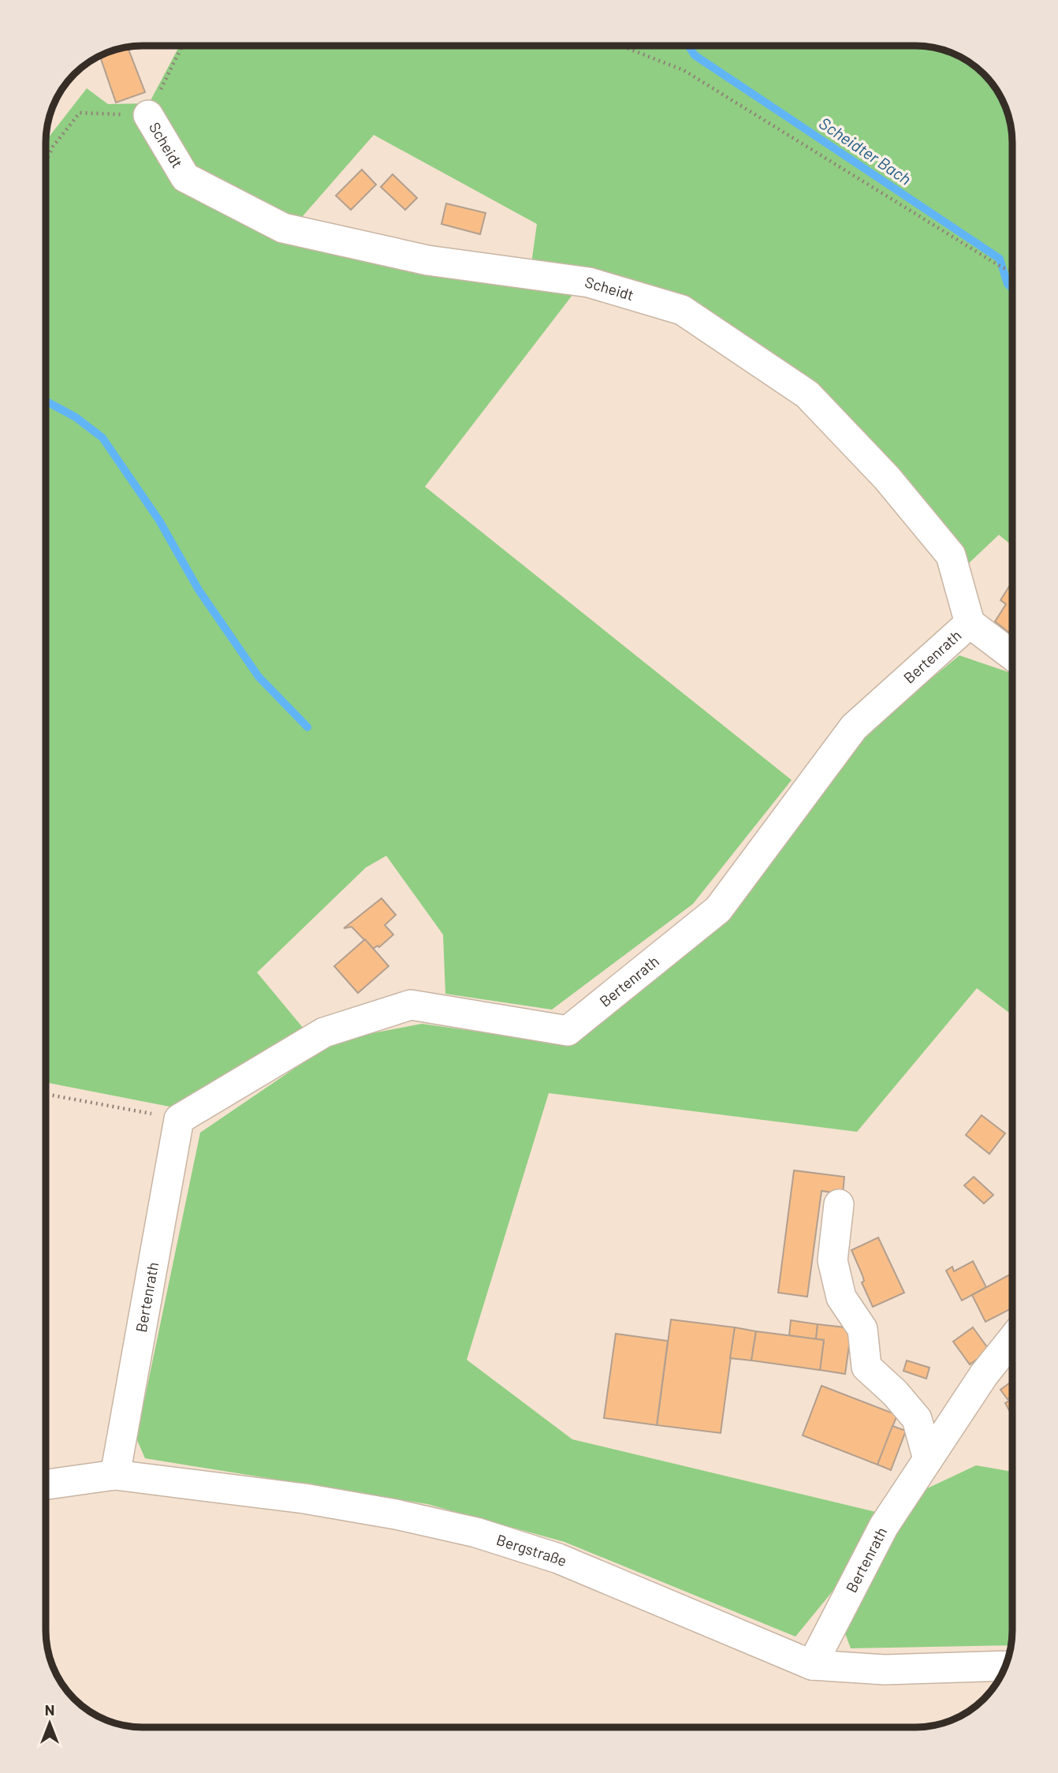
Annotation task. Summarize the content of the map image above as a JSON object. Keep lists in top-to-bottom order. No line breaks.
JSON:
{"streets":{"street":["Scheidt","Bertenrath","Bergstraße"]},"crossings":[["Scheidt","Bertenrath"],["Bertenrath","Bergstraße"]],"water":["Scheidter Bach"],"north":"top"}
